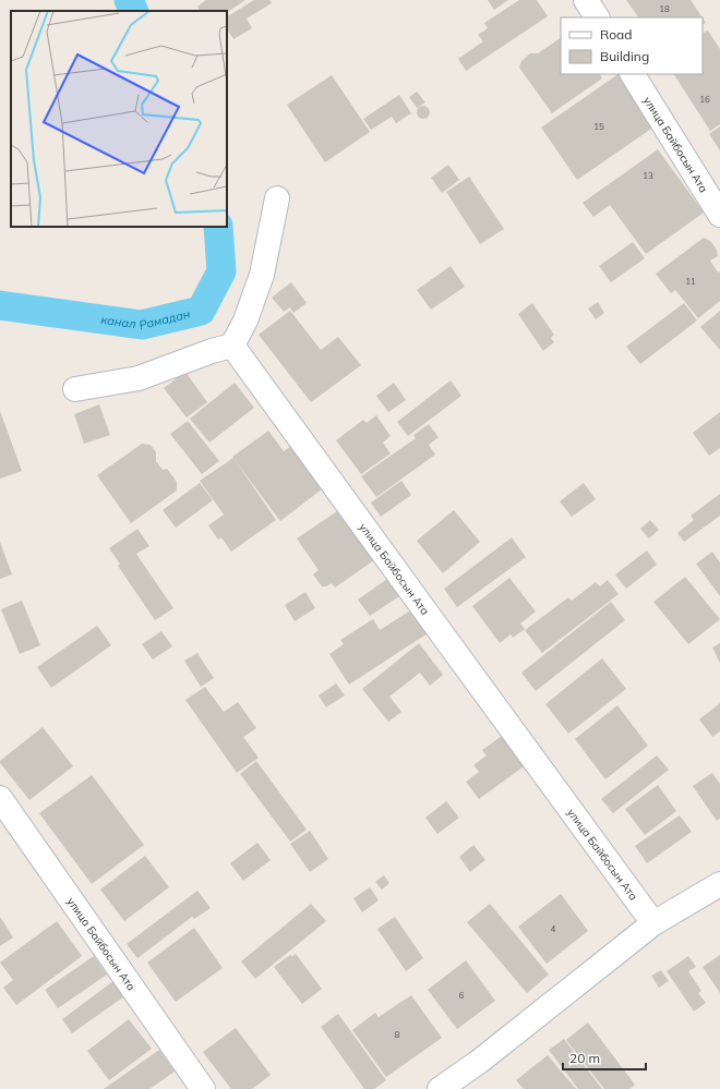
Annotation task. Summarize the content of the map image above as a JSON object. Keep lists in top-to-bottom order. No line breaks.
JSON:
{"streets":{"street":["улица Байбосын Ата"]},"water":["канал Рамадан"],"house_numbers":["18","16","15","13","11","4","6","8"],"legend":["Road","Building"],"scale_bar":"20 m"}
